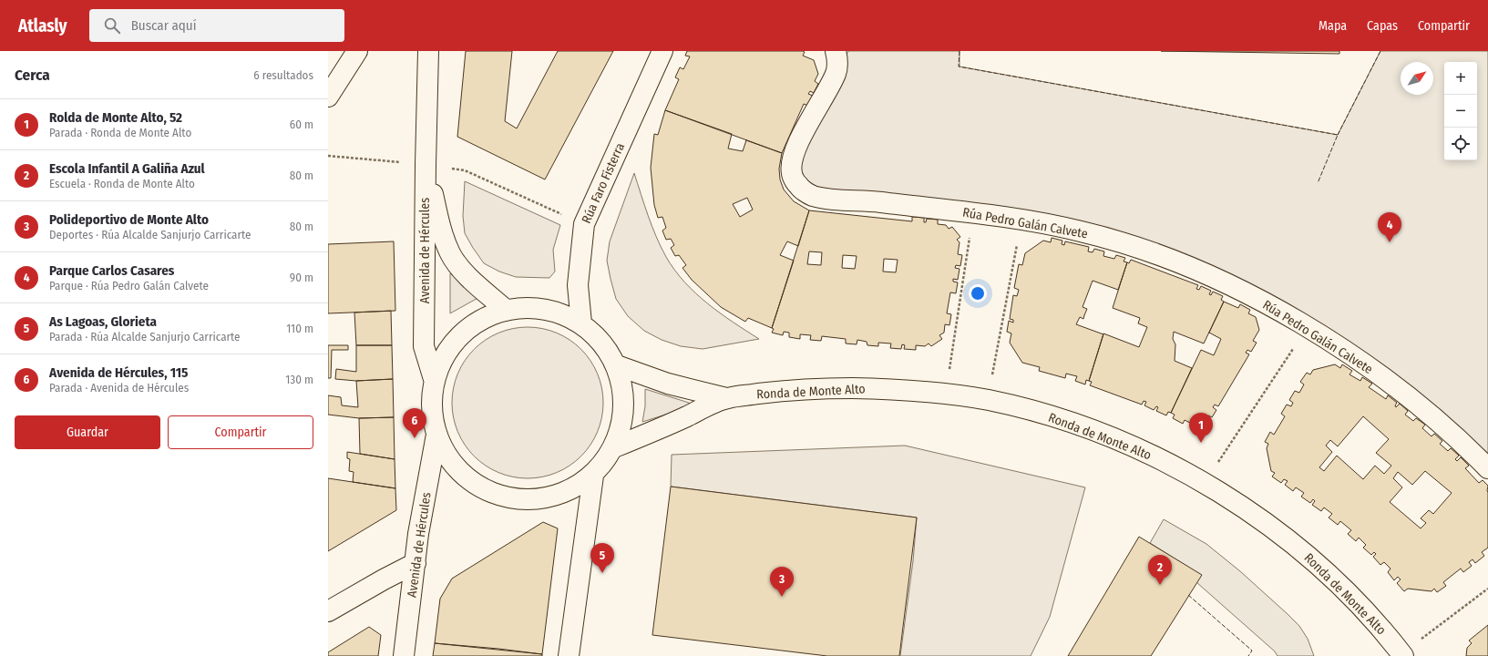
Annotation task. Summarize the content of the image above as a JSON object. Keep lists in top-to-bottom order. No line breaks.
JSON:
{"streets":{"street":["Rúa Faro Fisterra","Rúa Pedro Galán Calvete","Avenida de Hércules","Ronda de Monte Alto"]},"north":"top right","page":{"header":"Atlasly","search":"Buscar aquí","nav":["Mapa","Capas","Compartir"],"heading":["Cerca","6 resultados"],"map_buttons":["+","−"],"list":[{"mark":"1","name":"Rolda de Monte Alto, 52","note":"Parada · Ronda de Monte Alto","value":"60 m"},{"mark":"2","name":"Escola Infantil A Galiña Azul","note":"Escuela · Ronda de Monte Alto","value":"80 m"},{"mark":"3","name":"Polideportivo de Monte Alto","note":"Deportes · Rúa Alcalde Sanjurjo Carricarte","value":"80 m"},{"mark":"4","name":"Parque Carlos Casares","note":"Parque · Rúa Pedro Galán Calvete","value":"90 m"},{"mark":"5","name":"As Lagoas, Glorieta","note":"Parada · Rúa Alcalde Sanjurjo Carricarte","value":"110 m"},{"mark":"6","name":"Avenida de Hércules, 115","note":"Parada · Avenida de Hércules","value":"130 m"}],"pins":["4","6","1","5","2","3"],"buttons":["Guardar","Compartir"]}}
